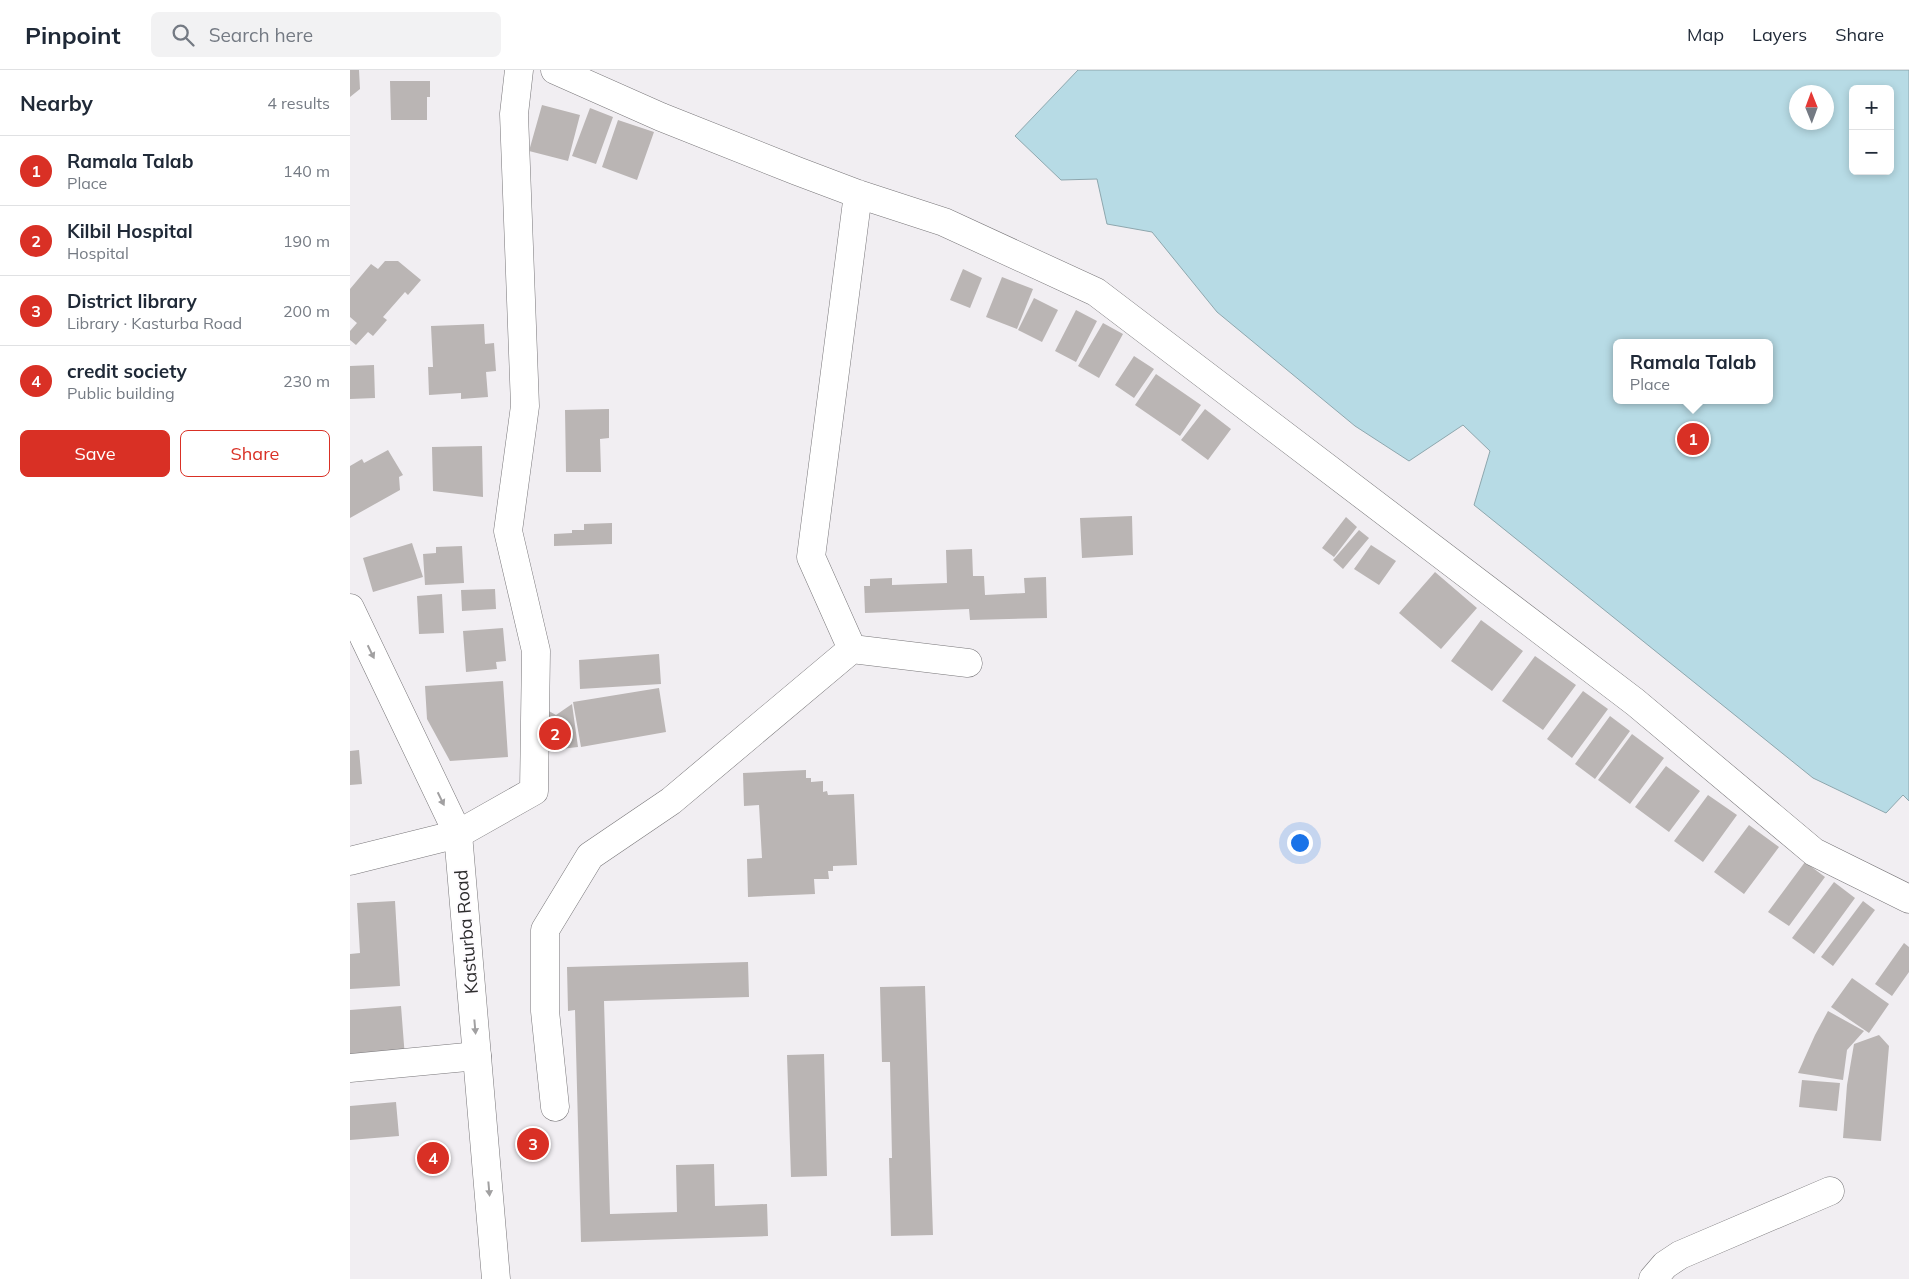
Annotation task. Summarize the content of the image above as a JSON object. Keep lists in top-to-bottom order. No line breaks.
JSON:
{"streets":{"street":["Kasturba Road"]},"north":"top","page":{"header":"Pinpoint","search":"Search here","nav":["Map","Layers","Share"],"heading":["Nearby","4 results"],"map_buttons":["+","−"],"list":[{"mark":"1","name":"Ramala Talab","note":"Place","value":"140 m"},{"mark":"2","name":"Kilbil Hospital","note":"Hospital","value":"190 m"},{"mark":"3","name":"District library","note":"Library · Kasturba Road","value":"200 m"},{"mark":"4","name":"credit society","note":"Public building","value":"230 m"}],"popup":["Ramala Talab","Place"],"buttons":["Save","Share"],"pins":["1","2","3","4"]}}
